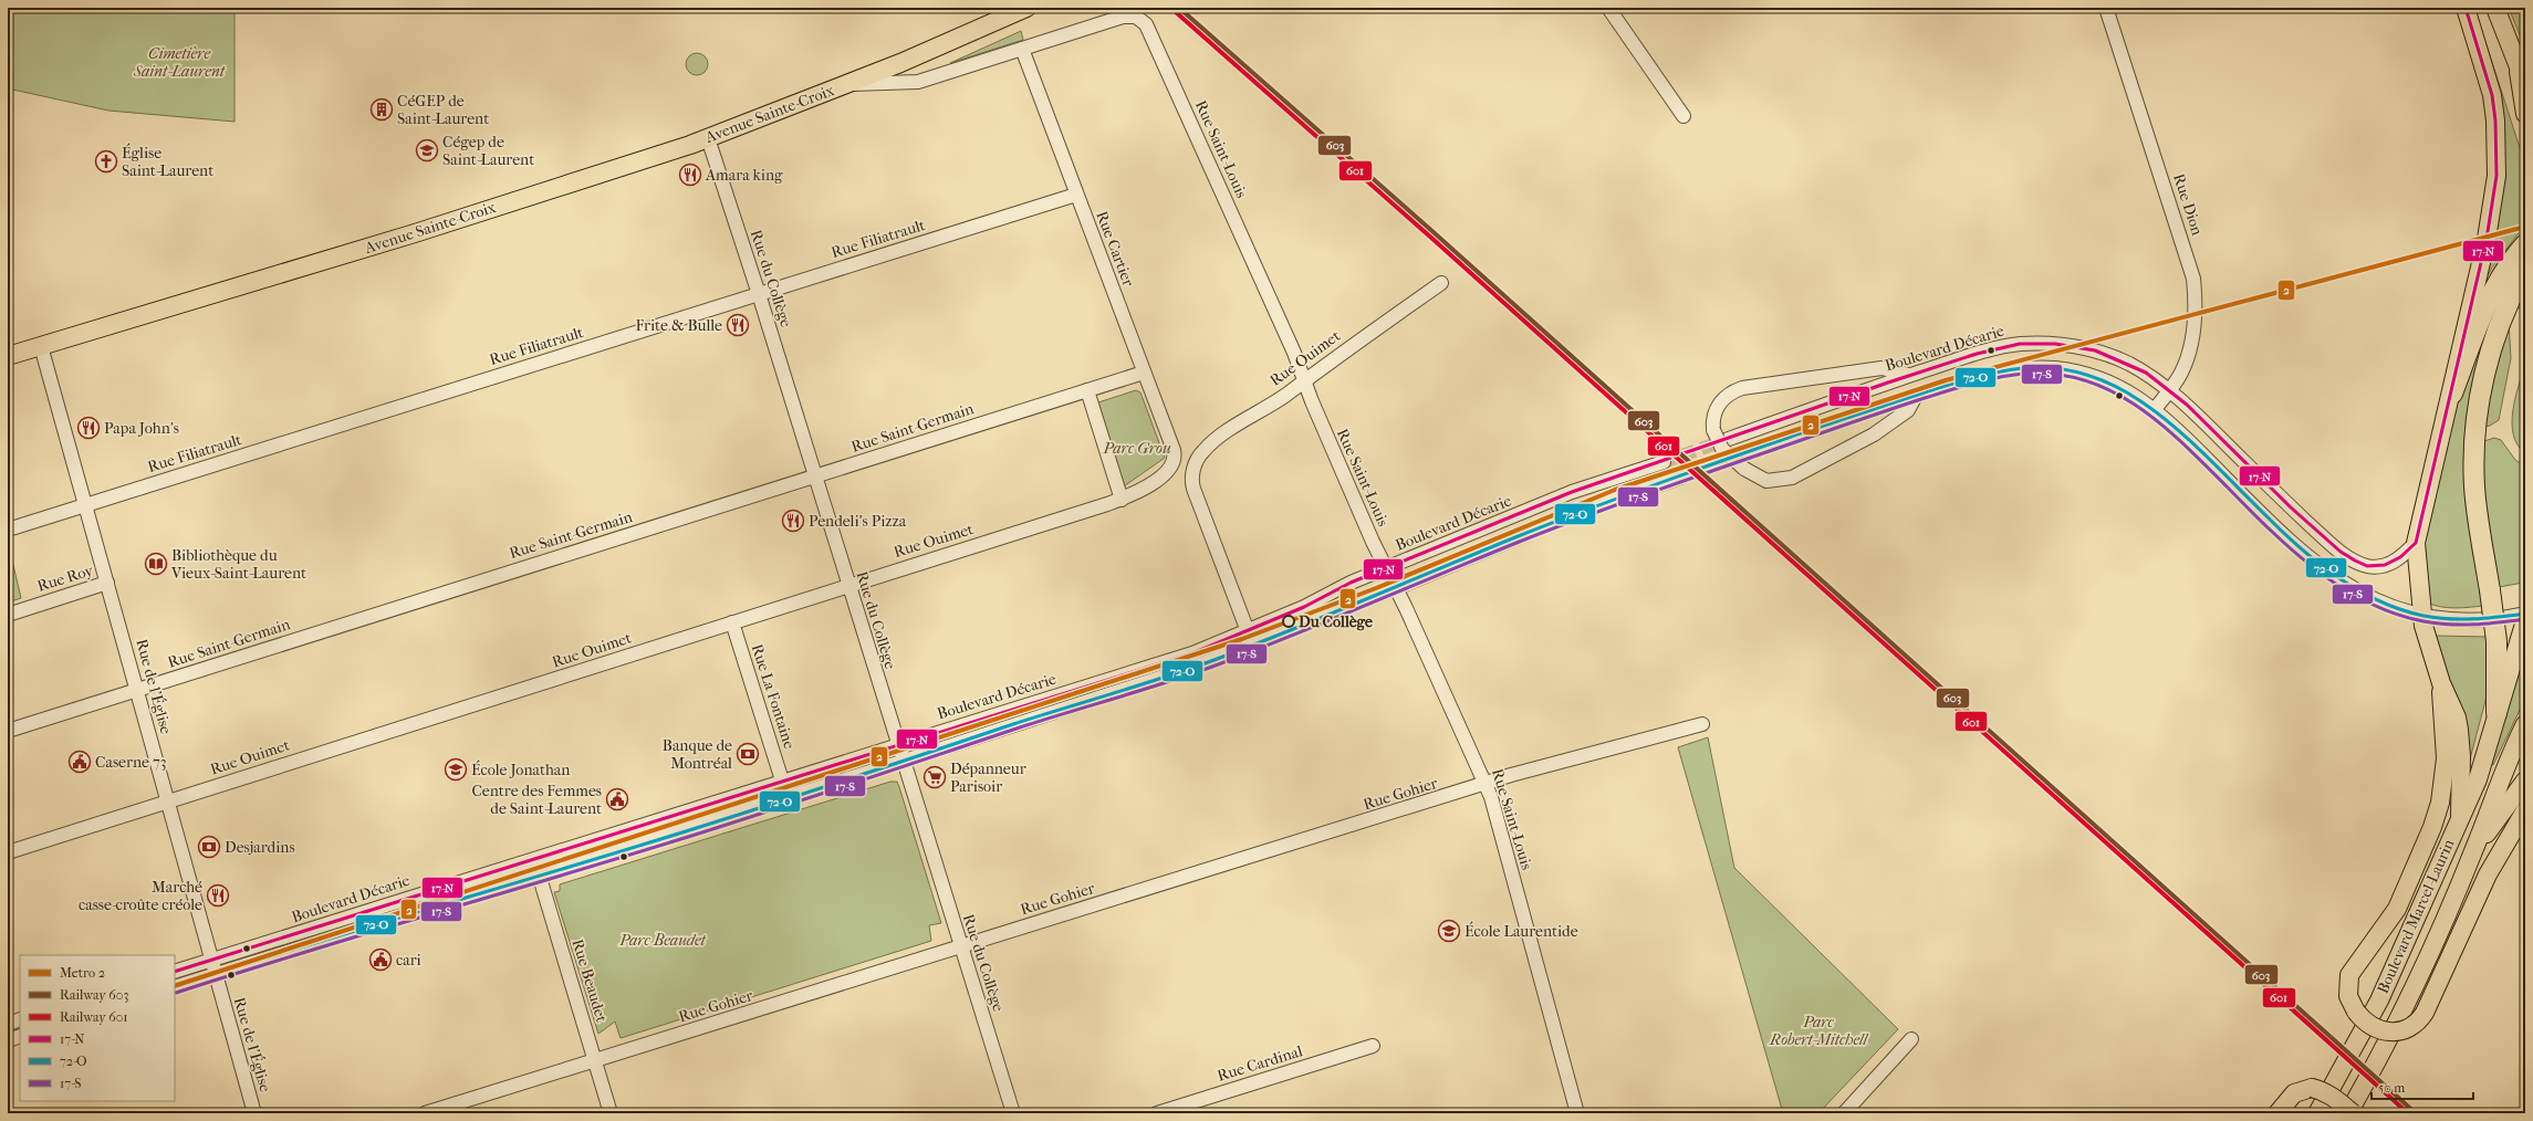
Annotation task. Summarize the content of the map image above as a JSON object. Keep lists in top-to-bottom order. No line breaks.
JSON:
{"streets":{"main road":["Avenue Sainte-Croix","Boulevard Marcel-Laurin"],"street":["Rue Saint-Louis","Rue Dion","Rue Filiatrault","Rue Cartier","Rue du Collège","Boulevard Décarie","Rue Ouimet","Rue Saint-Germain","Rue Roy","Rue de l'Église","Rue La Fontaine","Rue Gohier","Rue Beaudet","Rue Cardinal"]},"crossings":[["Avenue Sainte-Croix","Rue Saint-Louis"],["Avenue Sainte-Croix","Rue Cartier"],["Avenue Sainte-Croix","Rue du Collège"],["Avenue Sainte-Croix","Rue de l'Église"],["Rue Saint-Louis","Boulevard Décarie"],["Rue Saint-Louis","Rue Ouimet"],["Rue Saint-Louis","Rue Gohier"],["Rue Dion","Boulevard Décarie"],["Rue Filiatrault","Rue Cartier"],["Rue Filiatrault","Rue du Collège"],["Rue Filiatrault","Rue de l'Église"],["Rue Cartier","Rue Ouimet"],["Rue Cartier","Rue Saint-Germain"],["Rue du Collège","Boulevard Décarie"],["Rue du Collège","Rue Ouimet"],["Rue du Collège","Rue Saint-Germain"],["Rue du Collège","Rue Gohier"],["Boulevard Décarie","Rue Ouimet"],["Boulevard Décarie","Rue de l'Église"],["Boulevard Décarie","Rue La Fontaine"],["Boulevard Décarie","Rue Beaudet"],["Rue Ouimet","Rue de l'Église"],["Rue Ouimet","Rue La Fontaine"],["Rue Saint-Germain","Rue de l'Église"],["Rue Roy","Rue de l'Église"],["Rue Gohier","Rue Beaudet"]],"parks":["Cimetière Saint-Laurent","Parc Grou","Parc Beaudet","Parc Robert-Mitchell"],"places":{"building":["CéGEP de Saint-Laurent"],"school or university":["Cégep de Saint-Laurent","École Jonathan","École Laurentide"],"church":["Église Saint-Laurent"],"restaurant":["Amara king","Frite & Bulle","Papa John's","Pendeli's Pizza","Marché casse-croûte créole"],"library":["Bibliothèque du Vieux-Saint-Laurent"],"other":["Du Collège"],"bank":["Banque de Montréal","Desjardins"],"public building":["Caserne 73","Centre des Femmes de Saint-Laurent","cari"],"supermarket":["Dépanneur Parisoir"]},"lines":["rail line 603","transit line 17-N","rail line 601","metro line 2","transit line 72-O","transit line 17-S"],"legend":["Metro 2","Railway 603","Railway 601","17-N","72-O","17-S"],"scale_bar":"50 m"}
